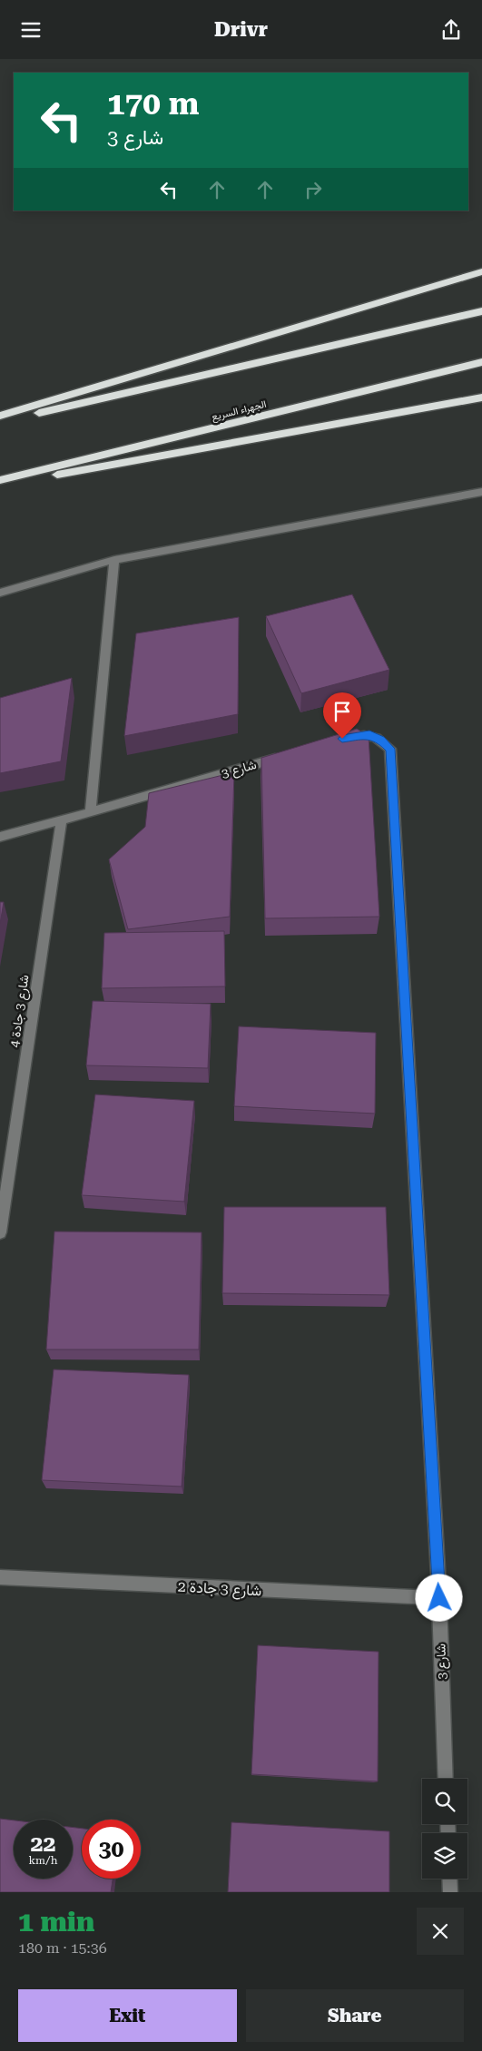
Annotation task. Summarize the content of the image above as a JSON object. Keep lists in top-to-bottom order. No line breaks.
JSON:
{"streets":{"highway":["الجهراء السريع"],"street":["شارع 3","شارع 3 جادة 4","شارع 3 جادة 2"]},"crossings":[["شارع 3","شارع 3 جادة 4"],["شارع 3","شارع 3 جادة 2"]],"page":{"header":"Drivr","turn":["170 m","شارع 3"],"speed":"22 km/h","limit":"30","heading":["1 min","180 m · 15:36"],"buttons":["Exit","Share"]}}
